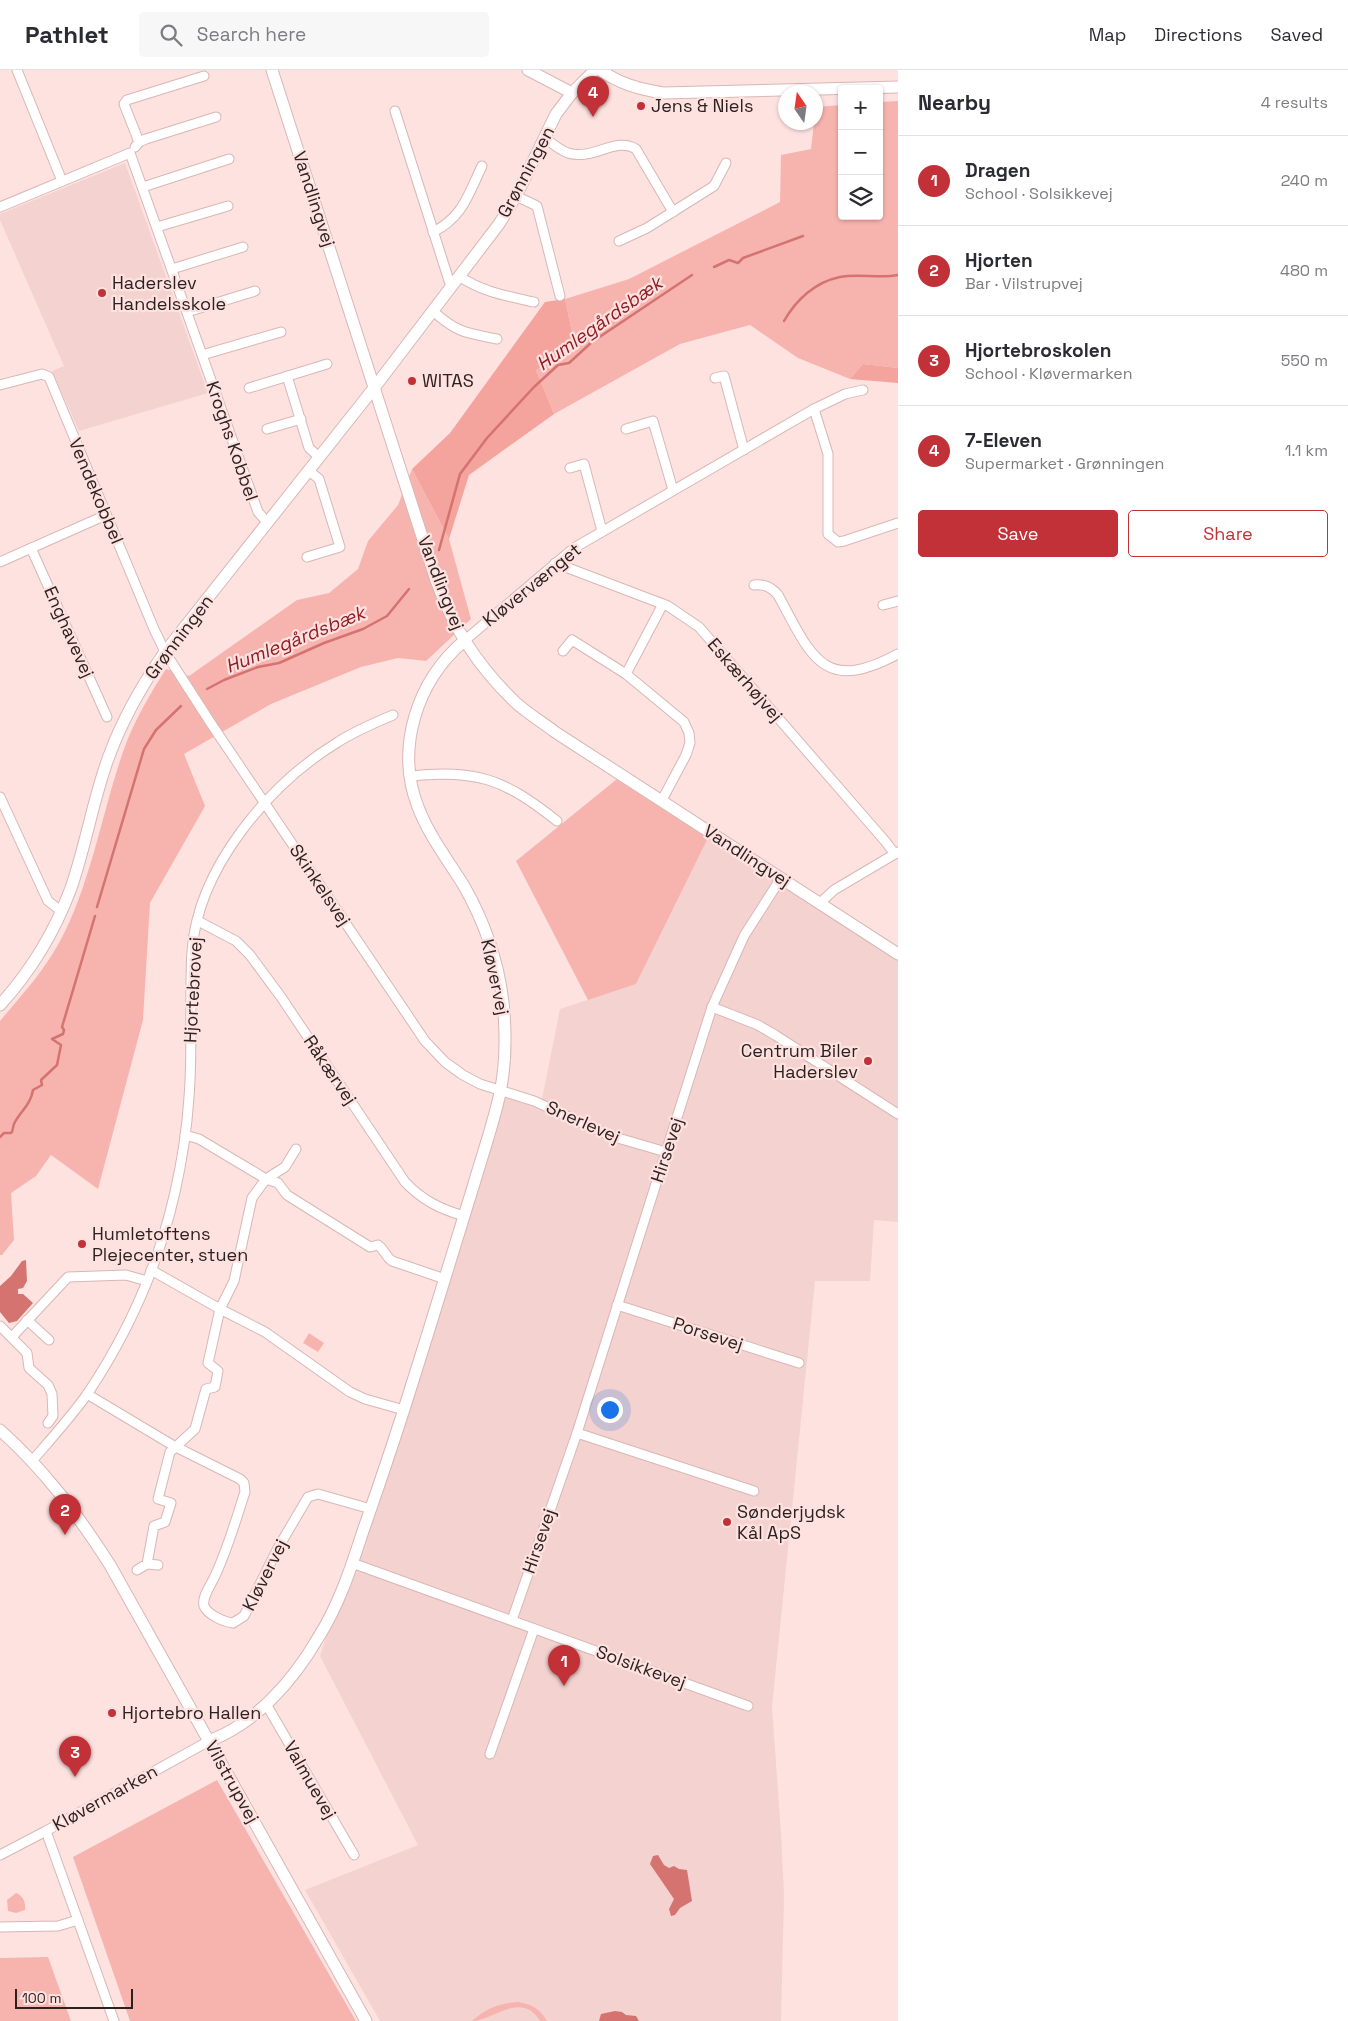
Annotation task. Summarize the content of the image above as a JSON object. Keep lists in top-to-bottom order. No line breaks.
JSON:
{"streets":{"street":["Grønningen","Vandlingvej","Kroghs Kobbel","Vendekobbel","Kløvervænget","Enghavevej","Eskærhøjvej","Skinkelsvej","Kløvervej","Hjortebrovej","Råkærvej","Snerlevej","Hirsevej","Porsevej","Solsikkevej","Valmuevej","Vilstrupvej","Kløvermarken"]},"crossings":[["Grønningen","Vandlingvej"],["Grønningen","Kroghs Kobbel"],["Grønningen","Vendekobbel"],["Grønningen","Skinkelsvej"],["Vandlingvej","Kløvervænget"],["Vandlingvej","Eskærhøjvej"],["Vandlingvej","Kløvervej"],["Vandlingvej","Hirsevej"],["Vendekobbel","Skinkelsvej"],["Kløvervænget","Eskærhøjvej"],["Kløvervænget","Kløvervej"],["Skinkelsvej","Kløvervej"],["Skinkelsvej","Hjortebrovej"],["Skinkelsvej","Snerlevej"],["Kløvervej","Råkærvej"],["Kløvervej","Snerlevej"],["Kløvervej","Solsikkevej"],["Kløvervej","Valmuevej"],["Kløvervej","Vilstrupvej"],["Kløvervej","Kløvermarken"],["Hjortebrovej","Råkærvej"],["Hjortebrovej","Vilstrupvej"],["Snerlevej","Hirsevej"],["Hirsevej","Porsevej"],["Hirsevej","Solsikkevej"],["Vilstrupvej","Kløvermarken"]],"water":["Humlegårdsbæk"],"places":["Jens & Niels","Haderslev Handelsskole","WITAS","Centrum Biler Haderslev","Humletoftens Plejecenter, stuen","Sønderjydsk Kål ApS","Hjortebro Hallen"],"scale_bar":"100 m","north":"top","page":{"header":"Pathlet","search":"Search here","nav":["Map","Directions","Saved"],"heading":["Nearby","4 results"],"pins":["4","2","1","3"],"map_buttons":["+","−"],"list":[{"mark":"1","name":"Dragen","note":"School · Solsikkevej","value":"240 m"},{"mark":"2","name":"Hjorten","note":"Bar · Vilstrupvej","value":"480 m"},{"mark":"3","name":"Hjortebroskolen","note":"School · Kløvermarken","value":"550 m"},{"mark":"4","name":"7-Eleven","note":"Supermarket · Grønningen","value":"1.1 km"}],"buttons":["Save","Share"],"scale":"100 m"}}
